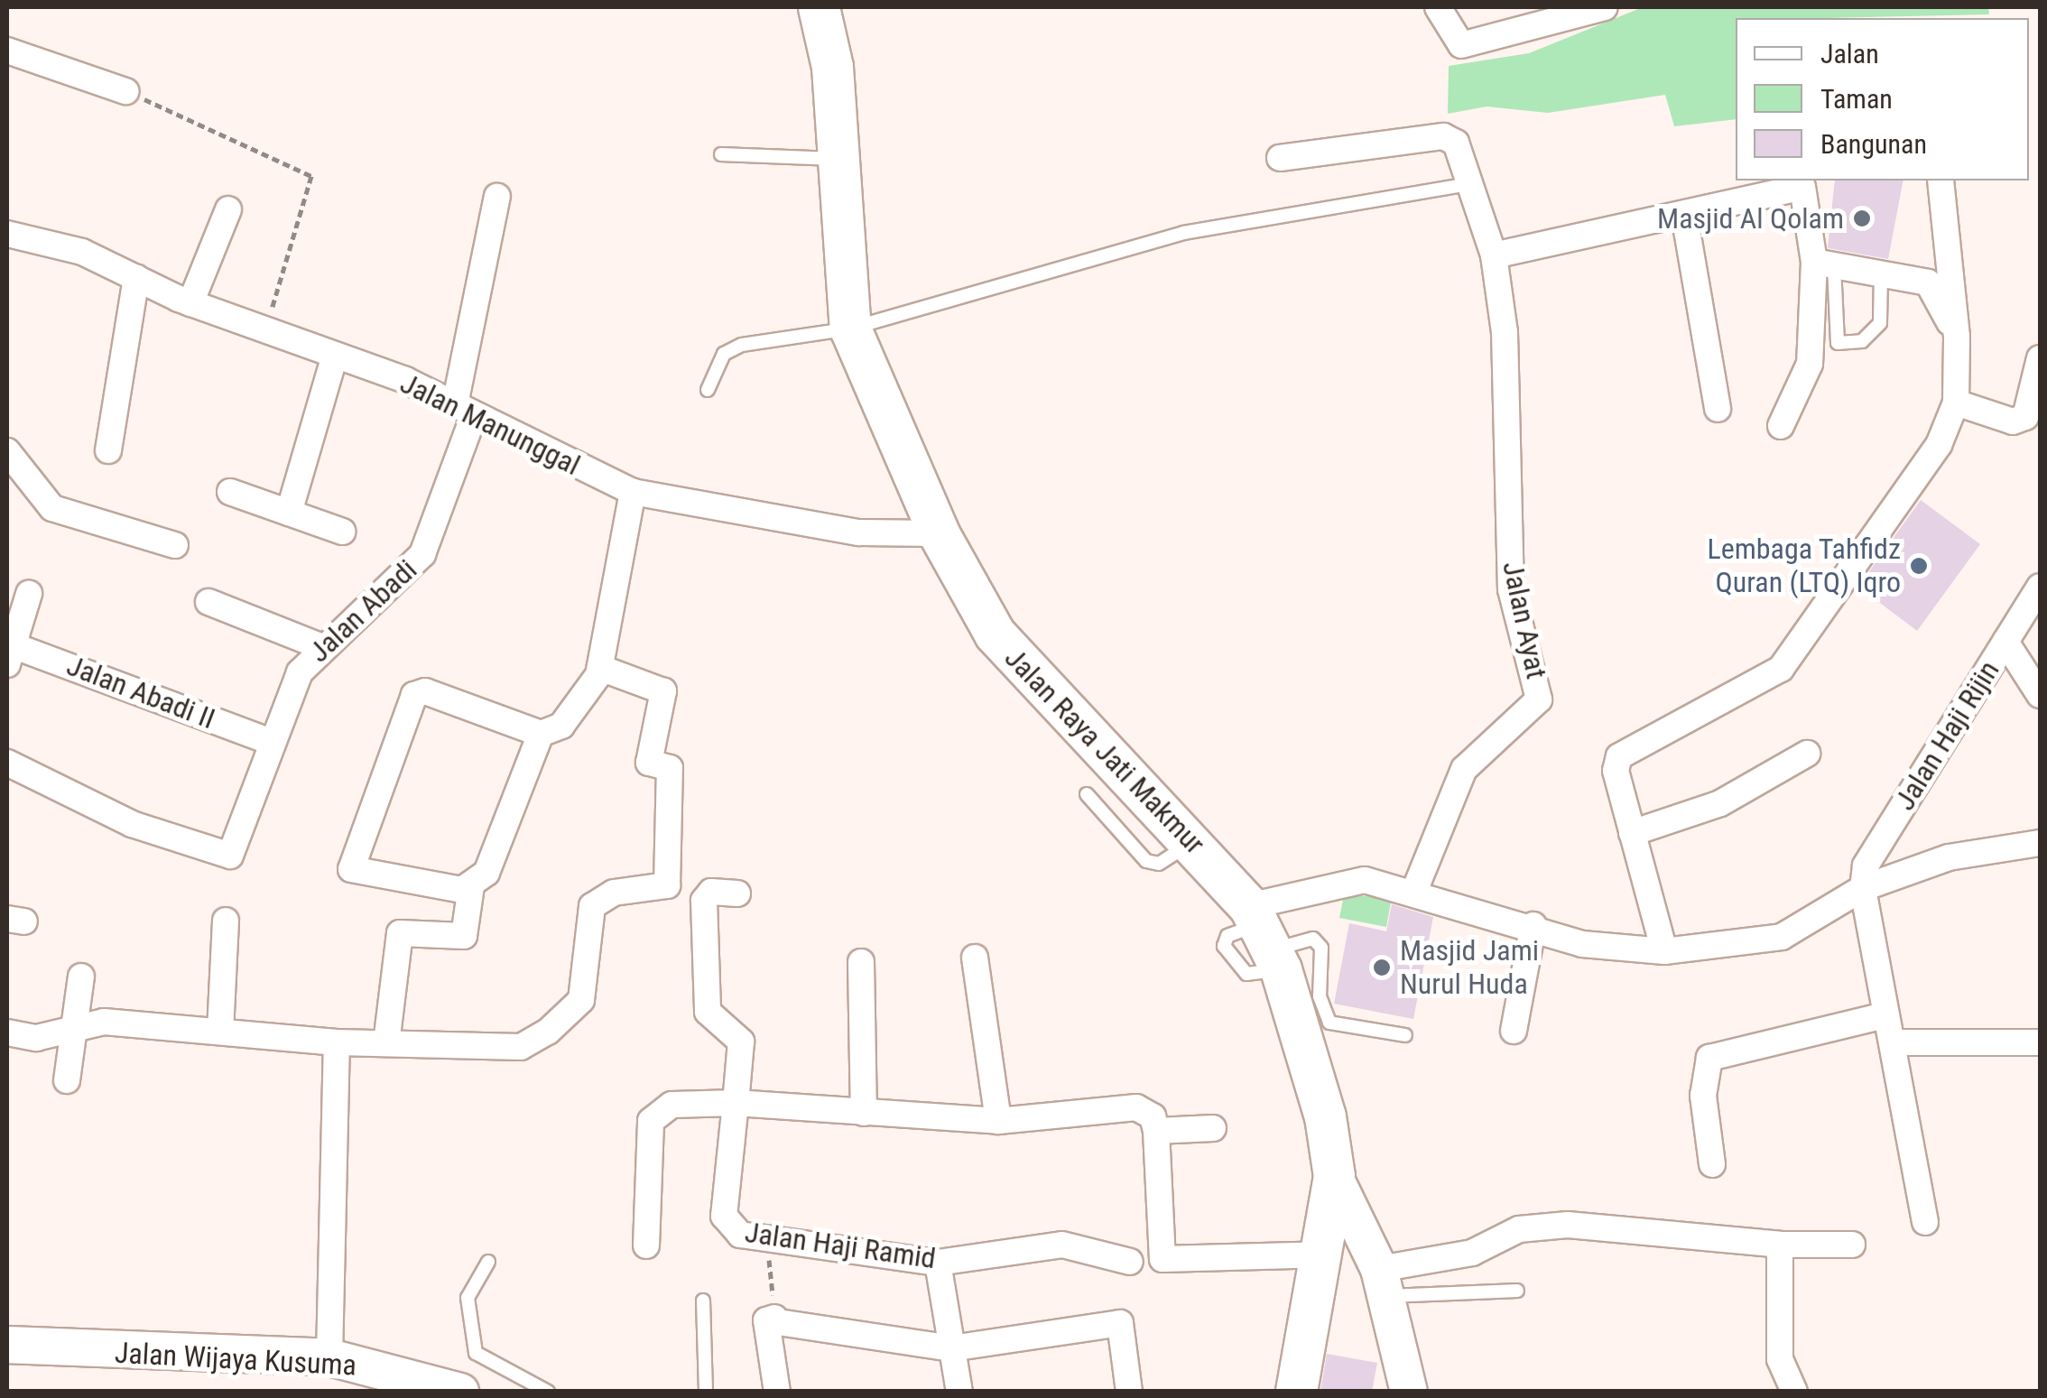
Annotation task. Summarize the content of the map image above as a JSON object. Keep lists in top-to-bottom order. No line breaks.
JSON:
{"streets":{"main road":["Jalan Raya Jati Makmur"],"street":["Jalan Manunggal","Jalan Abadi","Jalan Ayat","Jalan Abadi II","Jalan Haji Rijin","Jalan Haji Ramid","Jalan Wijaya Kusuma"]},"crossings":[["Jalan Manunggal","Jalan Abadi"],["Jalan Manunggal","Jalan Raya Jati Makmur"],["Jalan Abadi","Jalan Abadi II"]],"places":["Masjid Al Qolam","Lembaga Tahfidz Quran (LTQ) Iqro","Masjid Jami Nurul Huda"],"legend":["Jalan","Taman","Bangunan"]}
